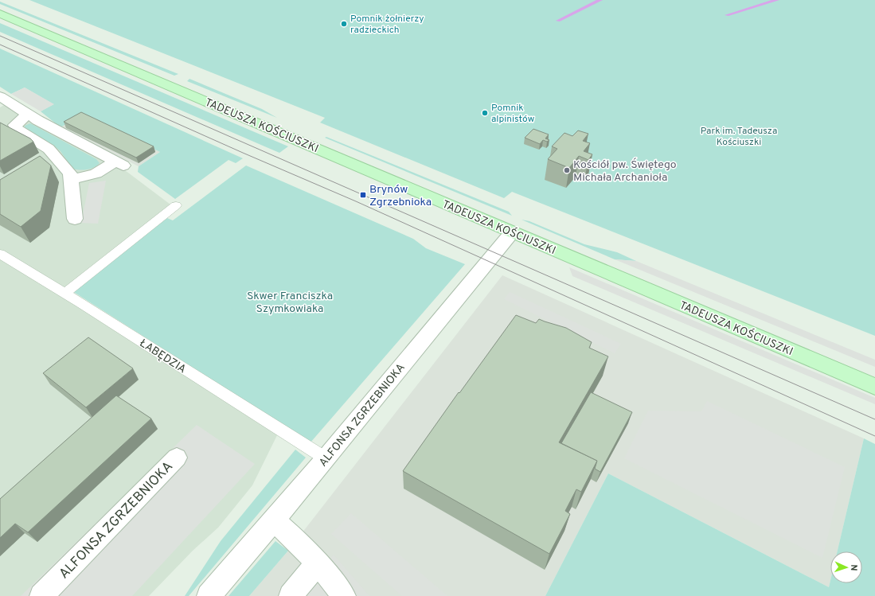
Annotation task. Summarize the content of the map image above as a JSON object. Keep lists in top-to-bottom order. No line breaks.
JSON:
{"streets":{"street":["TADEUSZA KOŚCIUSZKI","ALFONSA ZGRZEBNIOKA"],"lane":["ŁABĘDZIA"]},"crossings":[["TADEUSZA KOŚCIUSZKI","ALFONSA ZGRZEBNIOKA"],["ŁABĘDZIA","ALFONSA ZGRZEBNIOKA"]],"parks":["Park im. Tadeusza Kościuszki","Skwer Franciszka Szymkowiaka"],"places":{"other":["Pomnik żołnierzy radzieckich","Pomnik alpinistów","Kościół pw. Świętego Michała Archanioła"],"transit":["Brynów Zgrzebnioka"]},"north":"right"}
